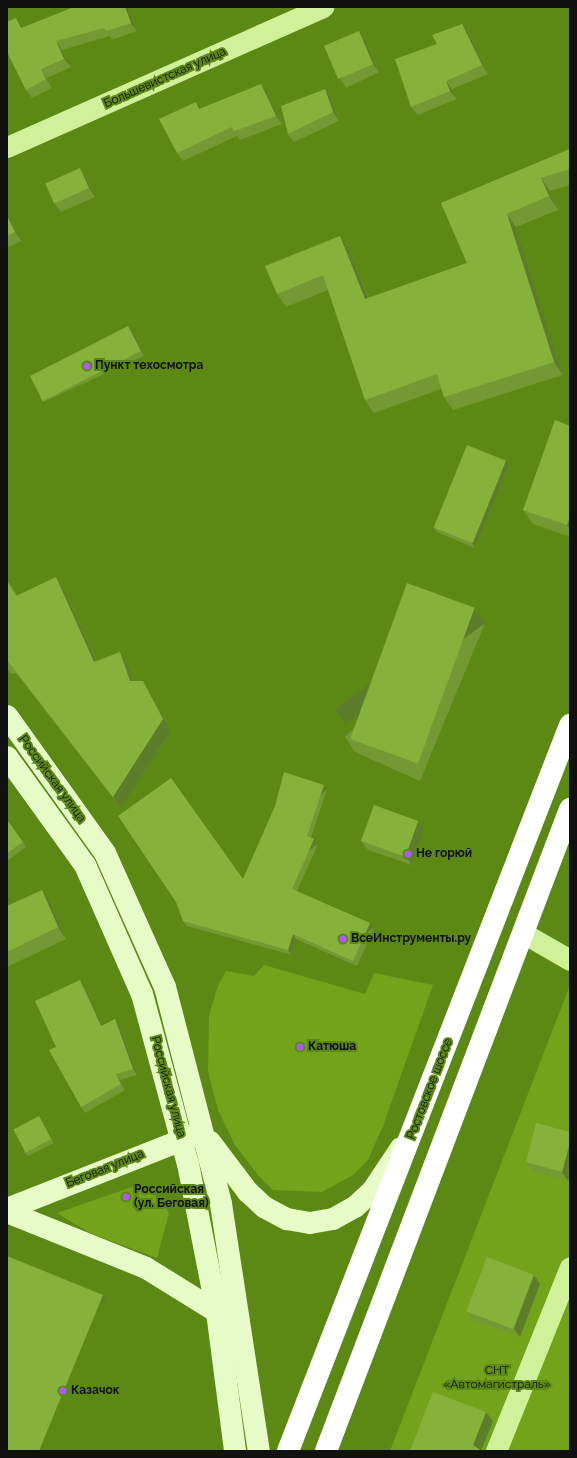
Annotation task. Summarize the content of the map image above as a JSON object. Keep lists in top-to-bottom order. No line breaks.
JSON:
{"streets":{"highway":["Ростовское шоссе"],"main road":["Российская улица","Беговая улица"],"street":["Большевистская улица"]},"crossings":[["Российская улица","Беговая улица"]],"parks":["СНТ «Автомагистраль»"],"places":["Пункт техосмотра","Не горюй","ВсеИнструменты.ру","Катюша","Российская (ул. Беговая)","Казачок"]}
